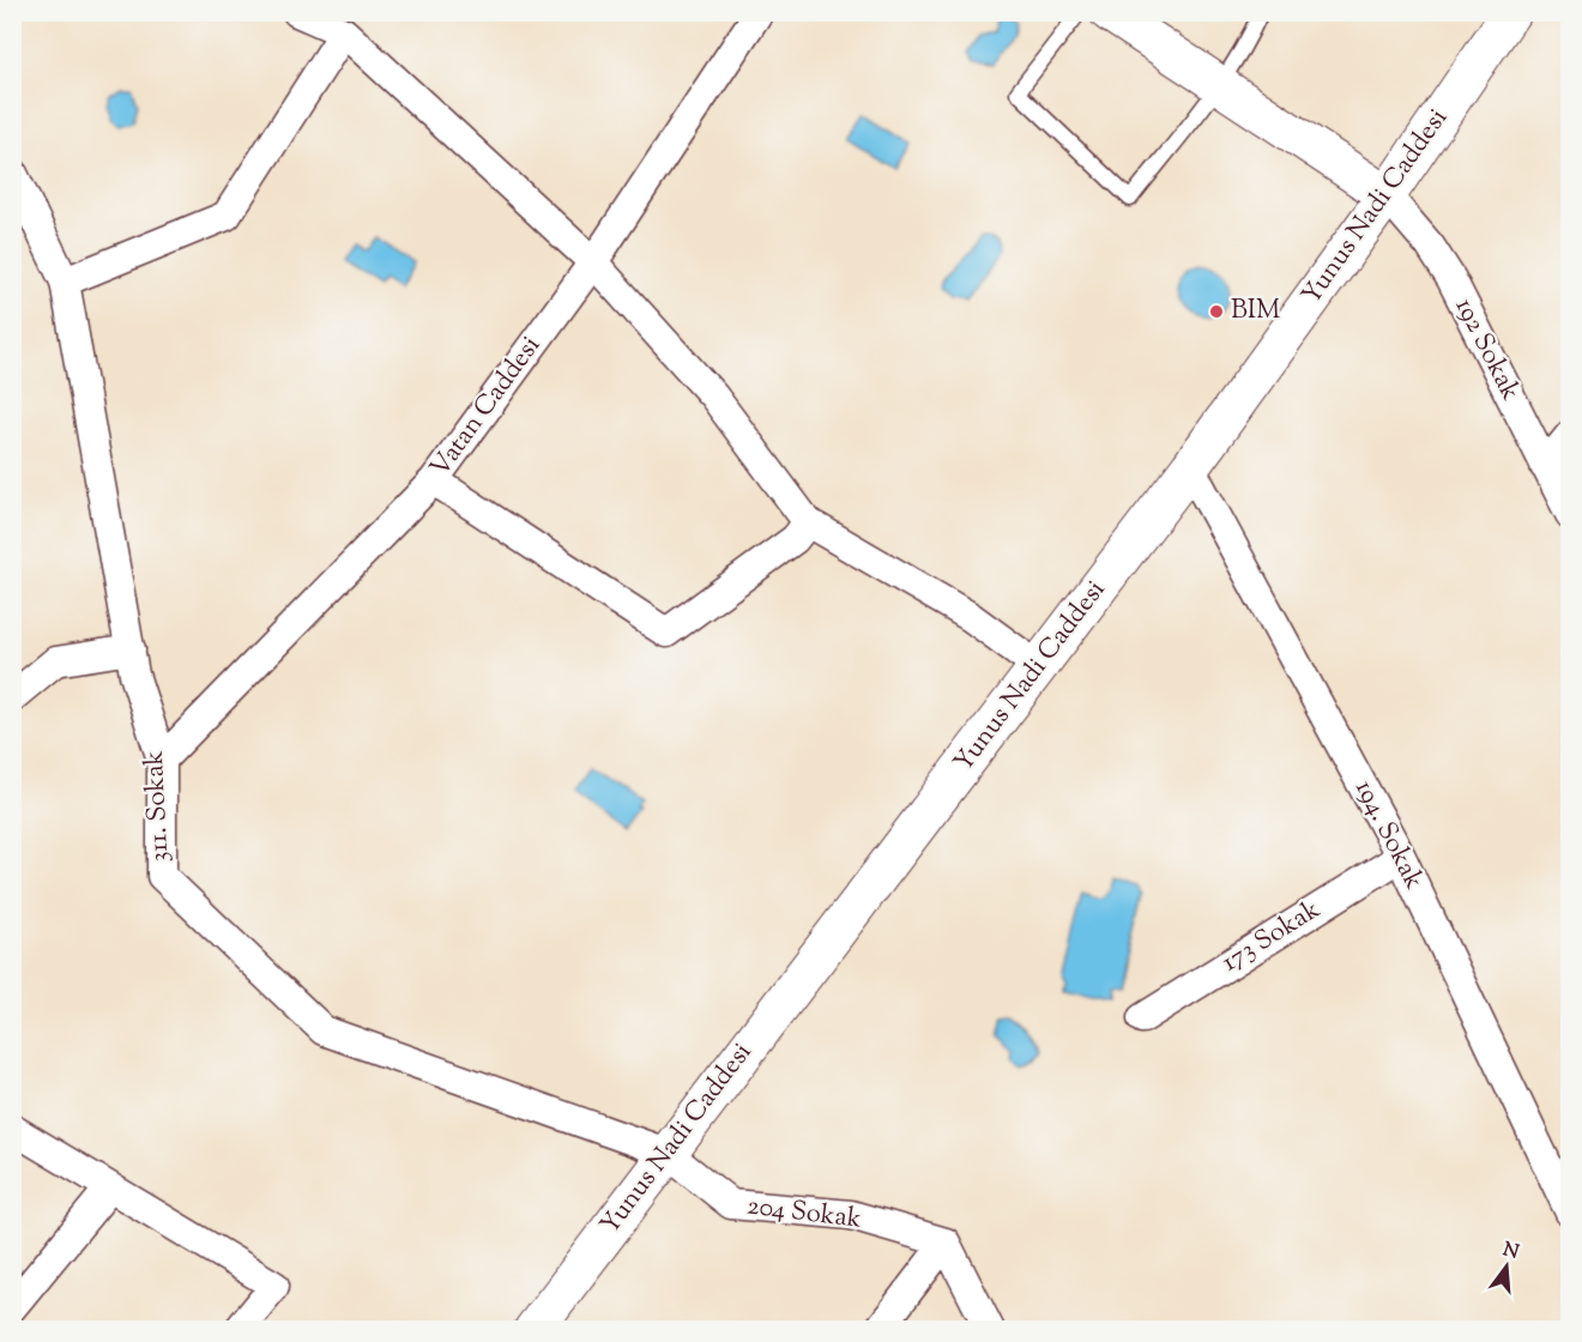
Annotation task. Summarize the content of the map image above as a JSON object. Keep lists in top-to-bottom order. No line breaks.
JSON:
{"streets":{"street":["Yunus Nadi Caddesi","192 Sokak","Vatan Caddesi","311. Sokak","194. Sokak","173 Sokak","204 Sokak"]},"crossings":[["Yunus Nadi Caddesi","192 Sokak"],["Yunus Nadi Caddesi","311. Sokak"],["Yunus Nadi Caddesi","194. Sokak"],["Yunus Nadi Caddesi","204 Sokak"],["Vatan Caddesi","311. Sokak"],["311. Sokak","204 Sokak"],["194. Sokak","173 Sokak"]],"places":["BIM"],"north":"top"}
